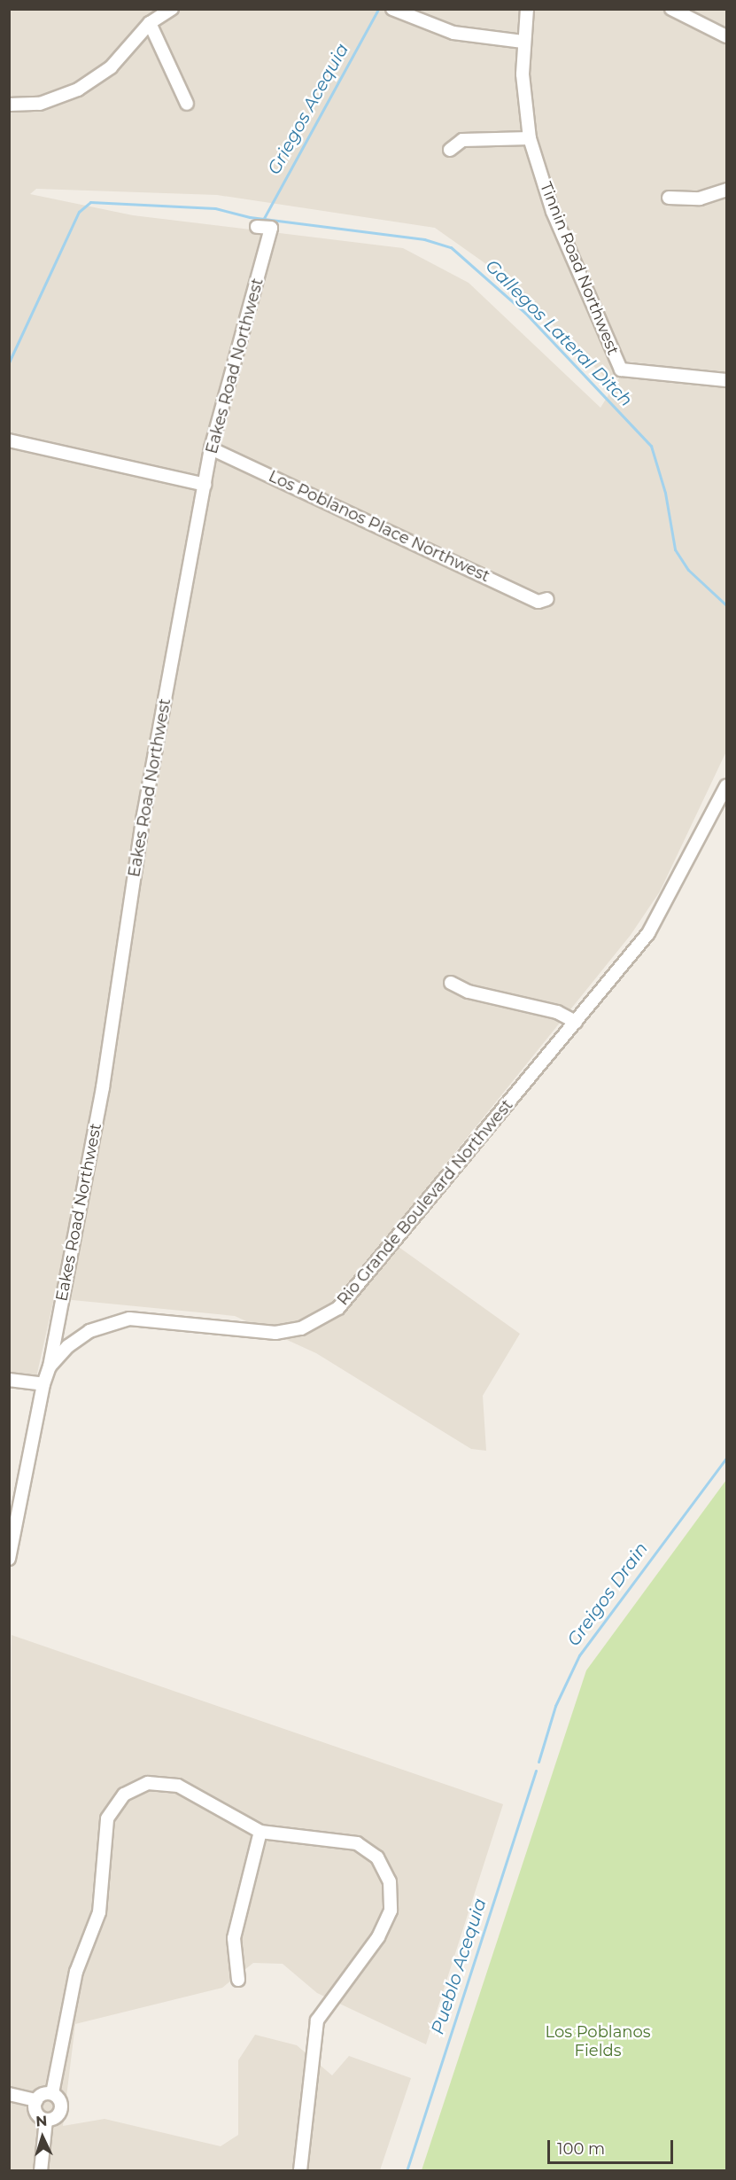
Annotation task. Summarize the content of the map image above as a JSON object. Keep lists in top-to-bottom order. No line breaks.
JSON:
{"streets":{"street":["Tinnin Road Northwest","Eakes Road Northwest","Los Poblanos Place Northwest","Rio Grande Boulevard Northwest"]},"crossings":[["Eakes Road Northwest","Los Poblanos Place Northwest"],["Eakes Road Northwest","Rio Grande Boulevard Northwest"]],"water":["Griegos Acequia","Gallegos Lateral Ditch","Greigos Drain","Pueblo Acequia"],"parks":["Los Poblanos Fields"],"scale_bar":"100 m","north":"top"}
